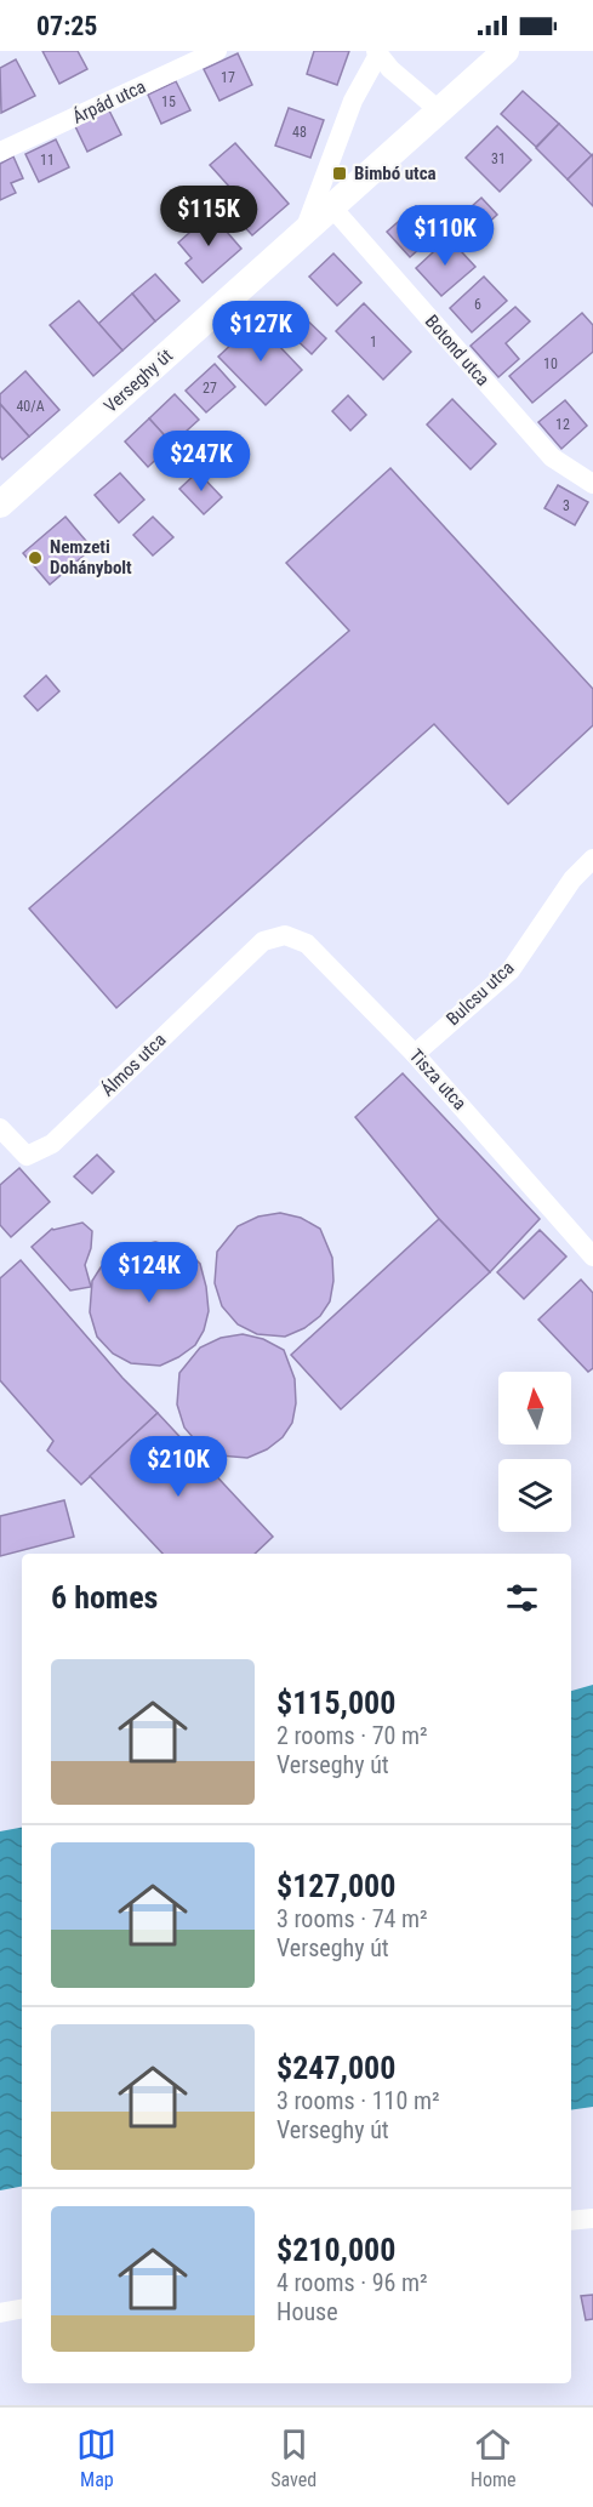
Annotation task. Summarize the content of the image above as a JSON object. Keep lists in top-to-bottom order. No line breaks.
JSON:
{"streets":{"main road":["Verseghy út"],"street":["Árpád utca","Botond utca","Bulcsu utca","Álmos utca","Tisza utca"]},"crossings":[["Botond utca","Verseghy út"],["Bulcsu utca","Tisza utca"],["Álmos utca","Tisza utca"]],"places":{"transit":["Bimbó utca"],"other":["Nemzeti Dohánybolt"]},"house_numbers":["17","15","48","31","11","6","1","10","27","40/A","12","3"],"north":"top","page":{"status":"07:25","price":["$115K","$110K","$127K","$247K","$124K","$210K"],"heading":"6 homes","list":[{"name":"$115,000","note":"2 rooms · 70 m² · Verseghy út"},{"name":"$127,000","note":"3 rooms · 74 m² · Verseghy út"},{"name":"$247,000","note":"3 rooms · 110 m² · Verseghy út"},{"name":"$210,000","note":"4 rooms · 96 m² · House"}],"tabs":["Map","Saved","Home"]}}
